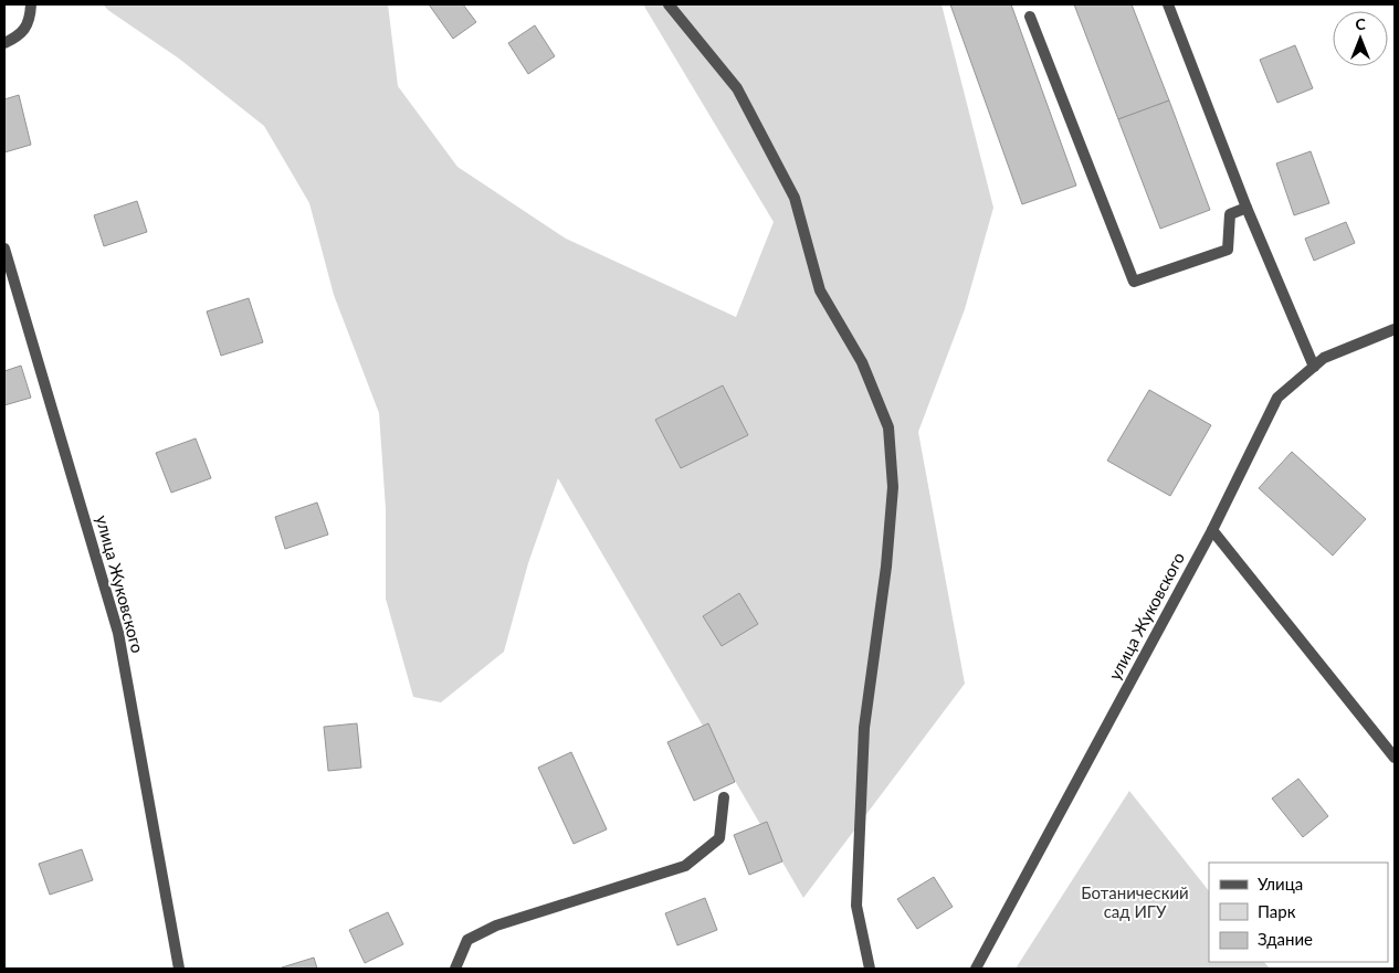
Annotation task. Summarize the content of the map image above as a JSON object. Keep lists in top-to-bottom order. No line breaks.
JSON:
{"streets":{"street":["улица Жуковского"]},"parks":["Ботанический сад ИГУ"],"legend":["Улица","Парк","Здание"],"north":"top"}
